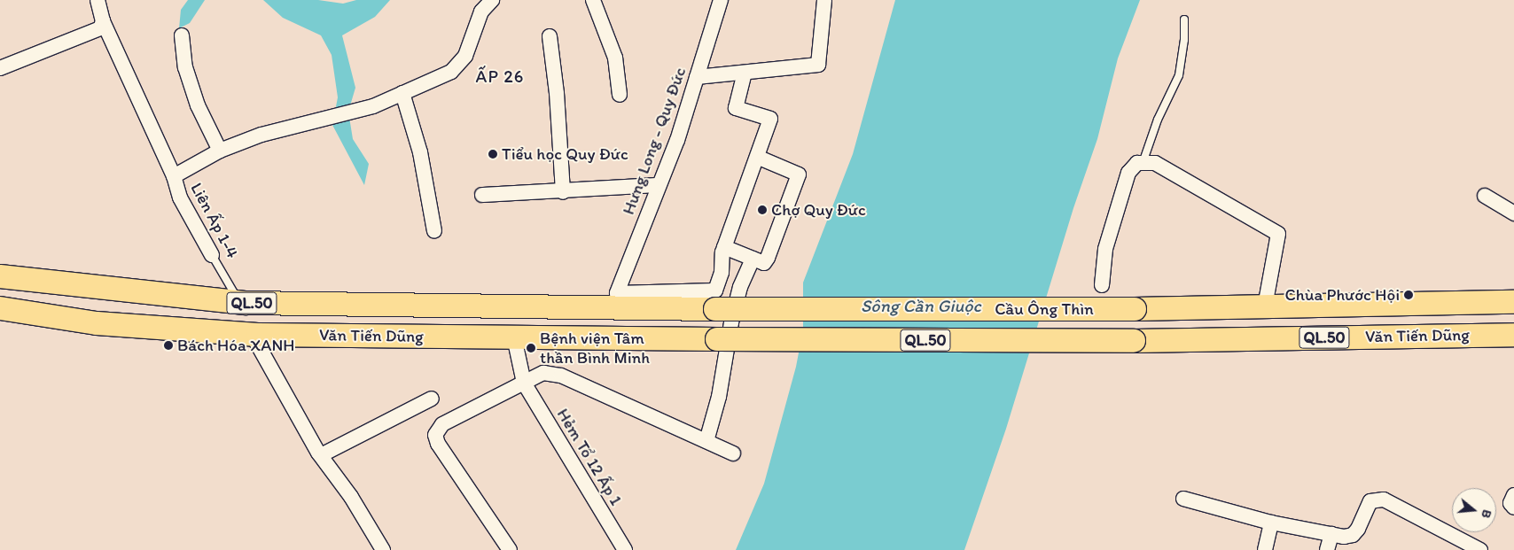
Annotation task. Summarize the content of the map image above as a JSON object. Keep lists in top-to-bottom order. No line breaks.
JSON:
{"streets":{"highway":["QL.50","Cầu Ông Thìn","Văn Tiến Dũng"],"street":["Hưng Long - Quy Đức","Liên Ấp 1-4","Hẻm Tổ 12 Ấp 1"]},"crossings":[["Liên Ấp 1-4","Văn Tiến Dũng"],["Cầu Ông Thìn","Văn Tiến Dũng"],["Văn Tiến Dũng","Hẻm Tổ 12 Ấp 1"]],"districts":["ẤP 26"],"water":["Sông Cần Giuộc"],"places":["Tiểu học Quy Đức","Chợ Quy Đức","Chùa Phước Hội","Bách Hóa XANH","Bệnh viện Tâm thần Bình Minh"],"north":"right"}
